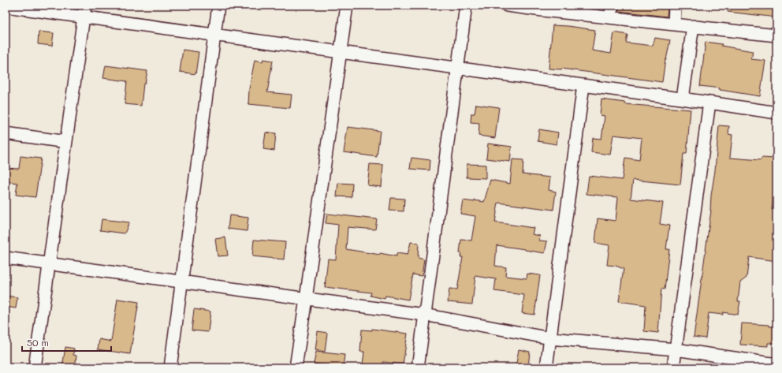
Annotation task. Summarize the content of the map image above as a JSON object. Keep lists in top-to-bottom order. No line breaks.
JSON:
{"scale_bar":"50 m"}
